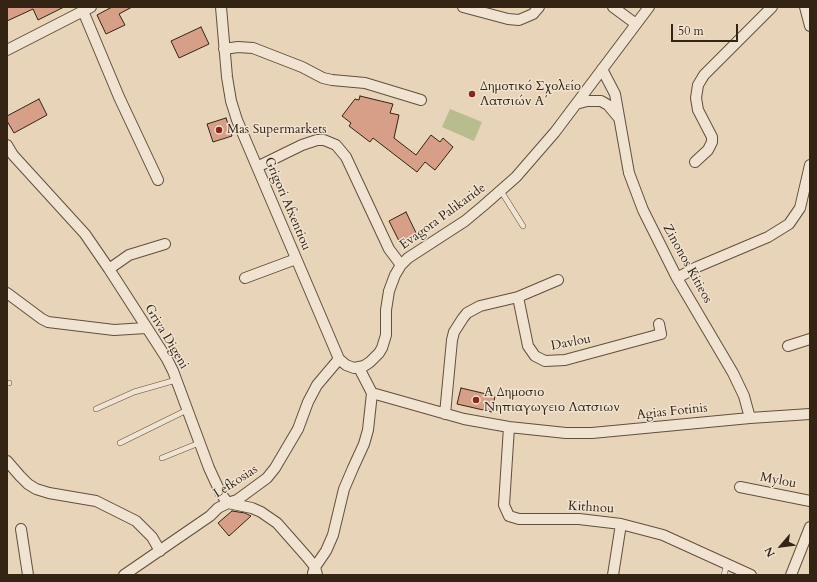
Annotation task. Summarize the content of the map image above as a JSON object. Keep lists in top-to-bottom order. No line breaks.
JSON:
{"streets":{"street":["Grigori Afxentiou","Evagora Palikaride","Zinonos Kitieos","Griva Digeni","Davlou","Agias Fotinis","Mylou","Lefkosias","Kithnou"]},"crossings":[["Grigori Afxentiou","Lefkosias"],["Evagora Palikaride","Zinonos Kitieos"],["Zinonos Kitieos","Agias Fotinis"],["Griva Digeni","Lefkosias"],["Agias Fotinis","Kithnou"]],"places":["Δημοτικό Σχολείο Λατσιών Α΄","Mas Supermarkets","Α Δημοσιο Νηπιαγωγειο Λατσιων"],"scale_bar":"50 m","north":"bottom left"}
